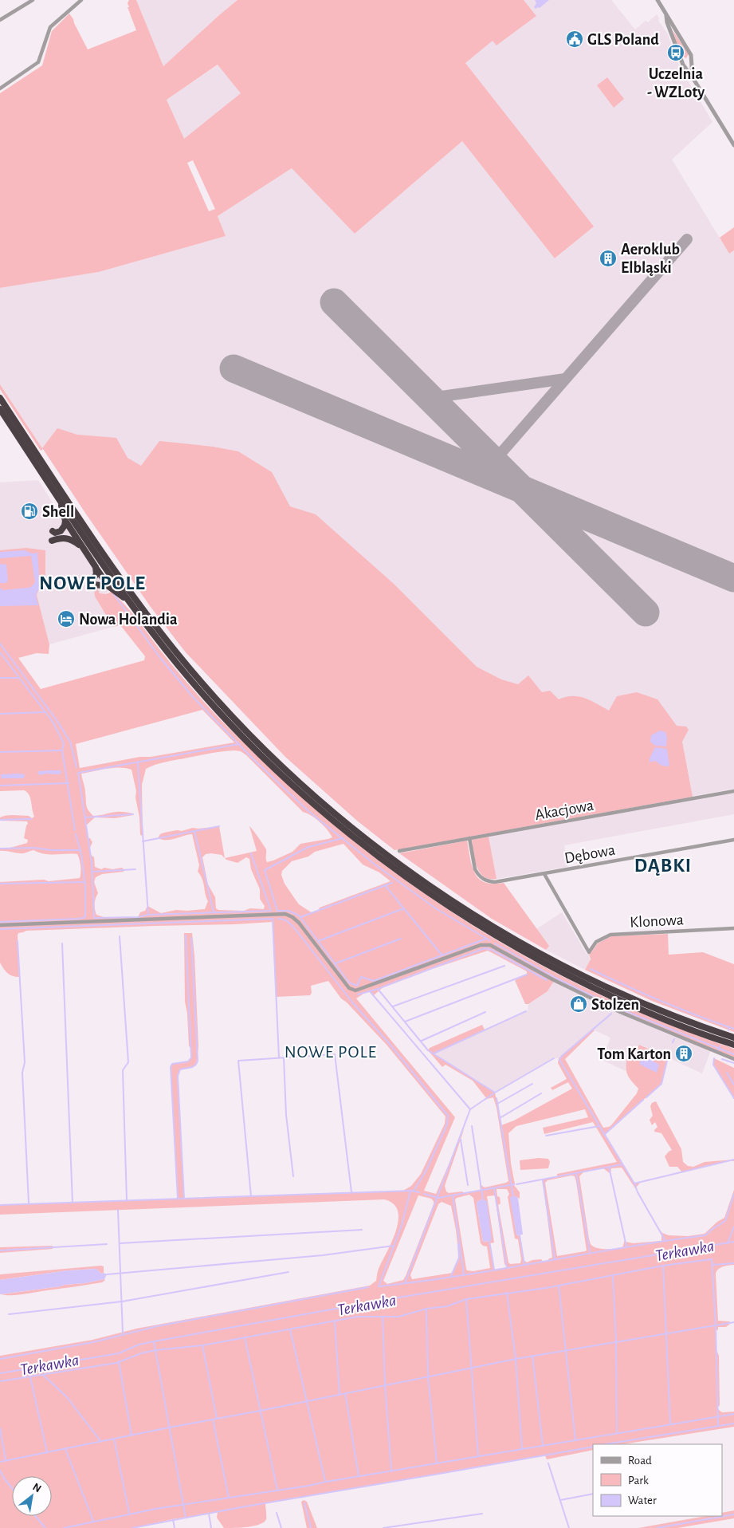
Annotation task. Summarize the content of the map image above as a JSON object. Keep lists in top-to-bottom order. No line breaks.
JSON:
{"streets":{"street":["Akacjowa","Dębowa","Klonowa"]},"crossings":[["Akacjowa","Dębowa"],["Dębowa","Klonowa"]],"districts":["NOWE POLE","DĄBKI","NOWE POLE"],"water":["Terkawka"],"places":{"public building":["GLS Poland"],"bus stop":["Uczelnia - WZLoty"],"building":["Aeroklub Elbląski","Tom Karton"],"fuel station":["Shell"],"hotel":["Nowa Holandia"],"shop":["Stolzen"]},"legend":["Road","Park","Water"],"north":"top right"}
